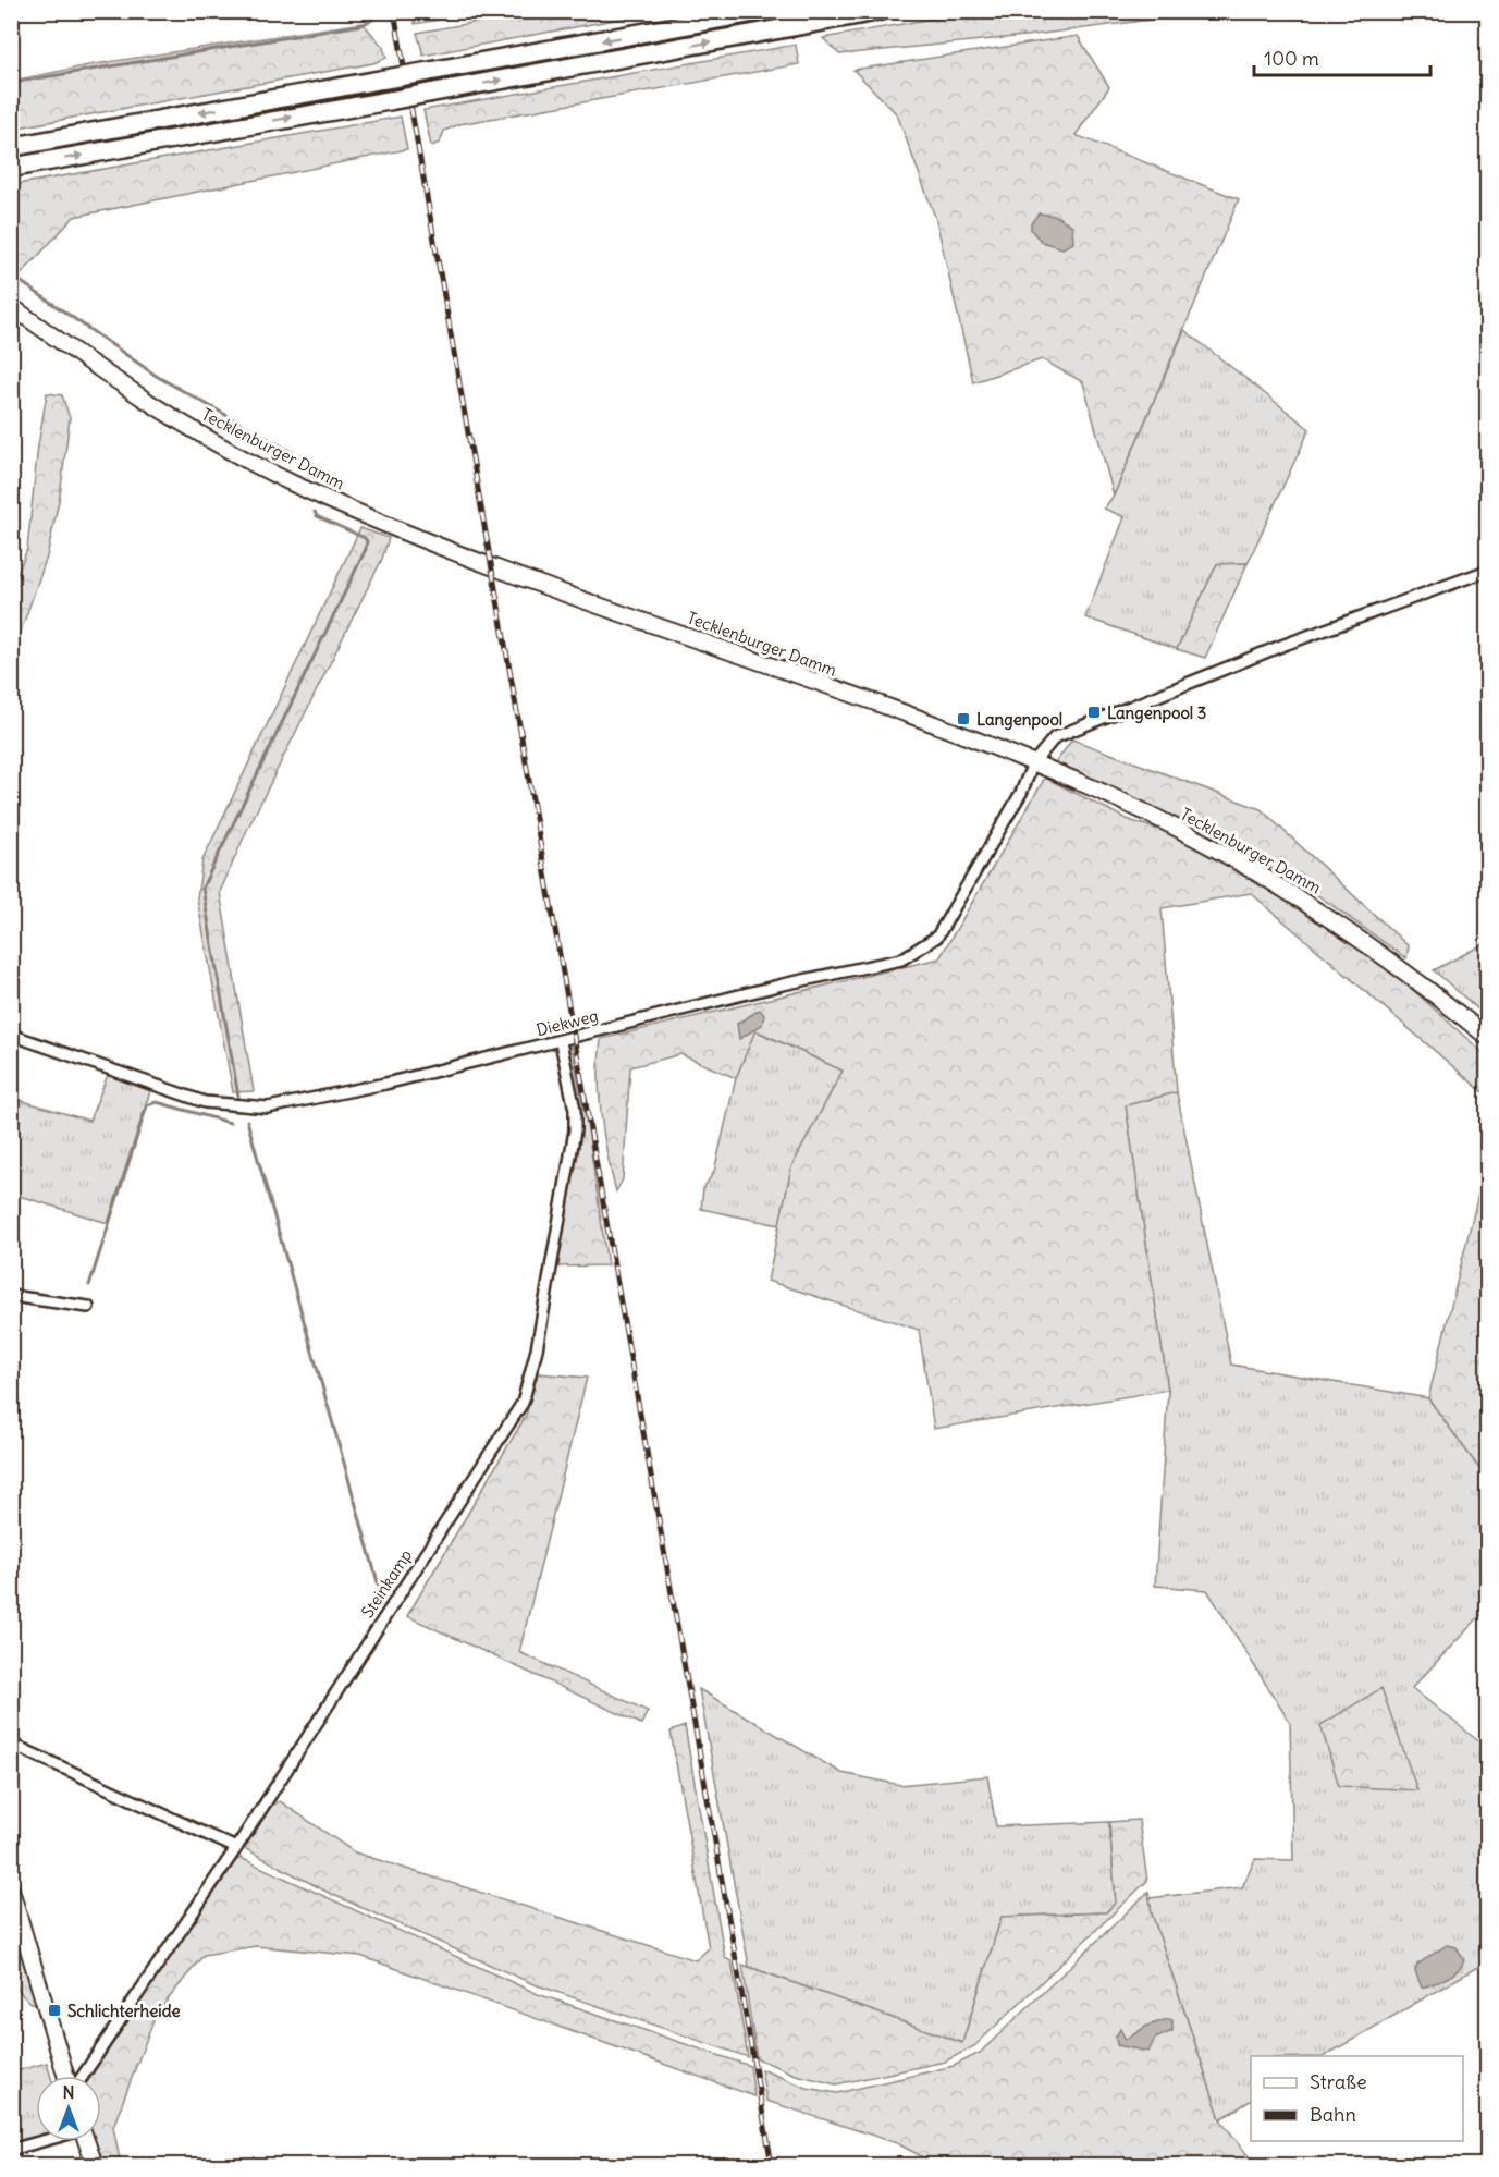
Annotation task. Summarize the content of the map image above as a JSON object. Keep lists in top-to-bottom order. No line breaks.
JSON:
{"streets":{"main road":["Tecklenburger Damm"],"street":["Diekweg","Steinkamp"]},"crossings":[["Tecklenburger Damm","Diekweg"],["Diekweg","Steinkamp"]],"places":{"transit":["Langenpool 3","Langenpool","Schlichterheide"]},"legend":["Straße","Bahn"],"scale_bar":"100 m","north":"top"}
